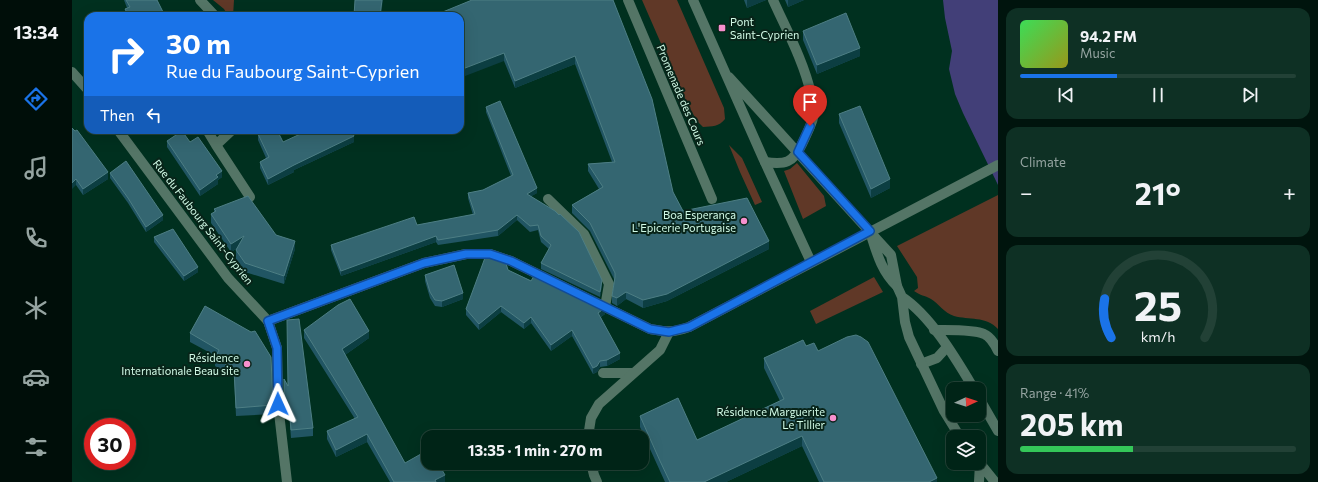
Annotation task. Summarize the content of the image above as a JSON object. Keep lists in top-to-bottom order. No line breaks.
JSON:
{"streets":{"street":["Promenade des Cours","Rue du Faubourg Saint-Cyprien"]},"places":{"transit":["Pont Saint-Cyprien"],"other":["Boa Esperança L'Epicerie Portugaise","Résidence Internationale Beau site","Résidence Marguerite Le Tillier"]},"north":"right","page":{"tabs":"13:34","turn":["30 m","Rue du Faubourg Saint-Cyprien"],"song":["94.2 FM","Music"],"then":"Then","tile":["Climate",["Range · 41%","205 km"]],"heat":["−","21°","+"],"limit":"30","trip":"13:35 · 1 min · 270 m","gauge":["25","km/h"]}}
